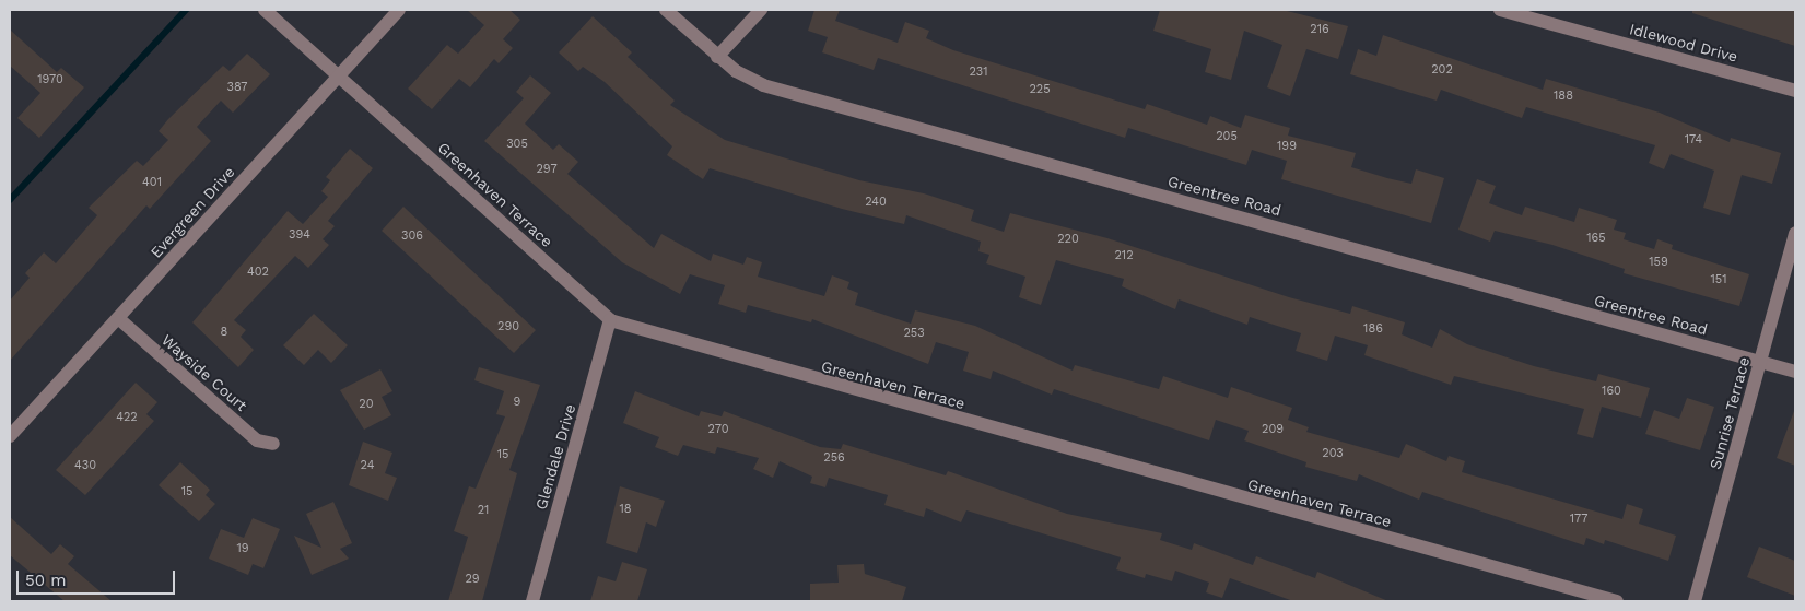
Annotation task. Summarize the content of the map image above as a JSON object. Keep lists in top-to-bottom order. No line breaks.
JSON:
{"streets":{"street":["Idlewood Drive","Greenhaven Terrace","Greentree Road","Evergreen Drive","Wayside Court","Sunrise Terrace","Glendale Drive"]},"crossings":[["Greenhaven Terrace","Evergreen Drive"],["Greenhaven Terrace","Glendale Drive"],["Greentree Road","Sunrise Terrace"],["Evergreen Drive","Wayside Court"]],"house_numbers":["216","202","231","1970","387","225","188","205","174","305","199","297","401","240","394","306","165","220","212","159","402","151","290","186","8","253","160","9","20","422","270","209","203","15","256","430","24","15","18","21","177","19","29"],"scale_bar":"50 m"}
